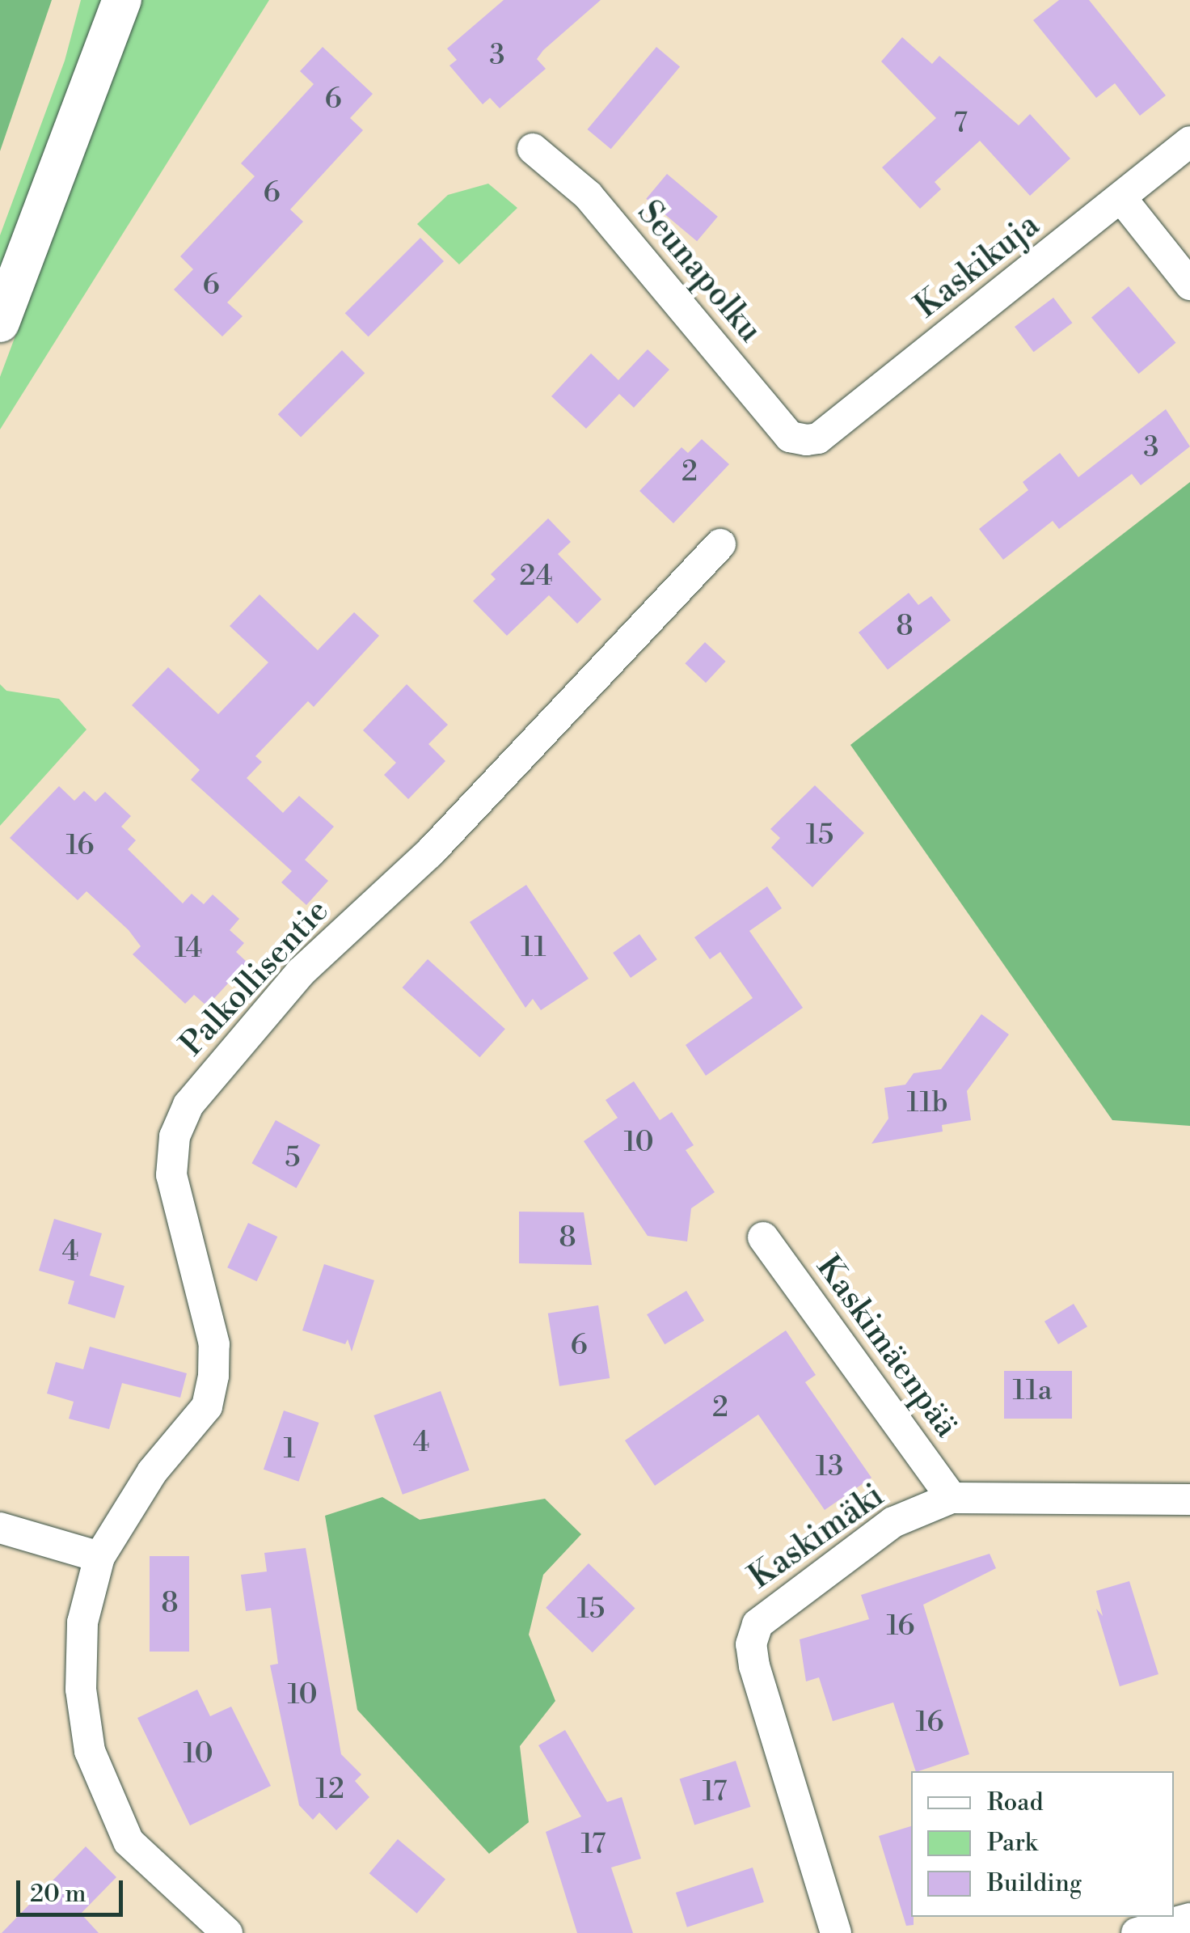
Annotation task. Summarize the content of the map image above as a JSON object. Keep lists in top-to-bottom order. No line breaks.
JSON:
{"streets":{"street":["Kaskikuja","Seunapolku","Palkollisentie","Kaskimäenpää","Kaskimäki"]},"crossings":[["Kaskikuja","Seunapolku"],["Kaskimäenpää","Kaskimäki"]],"house_numbers":["3","6","7","6","6","3","2","24","8","15","16","11","14","11b","10","5","8","4","6","11a","2","4","1","13","8","15","16","10","16","10","12","17","17"],"legend":["Road","Park","Building"],"scale_bar":"20 m"}
